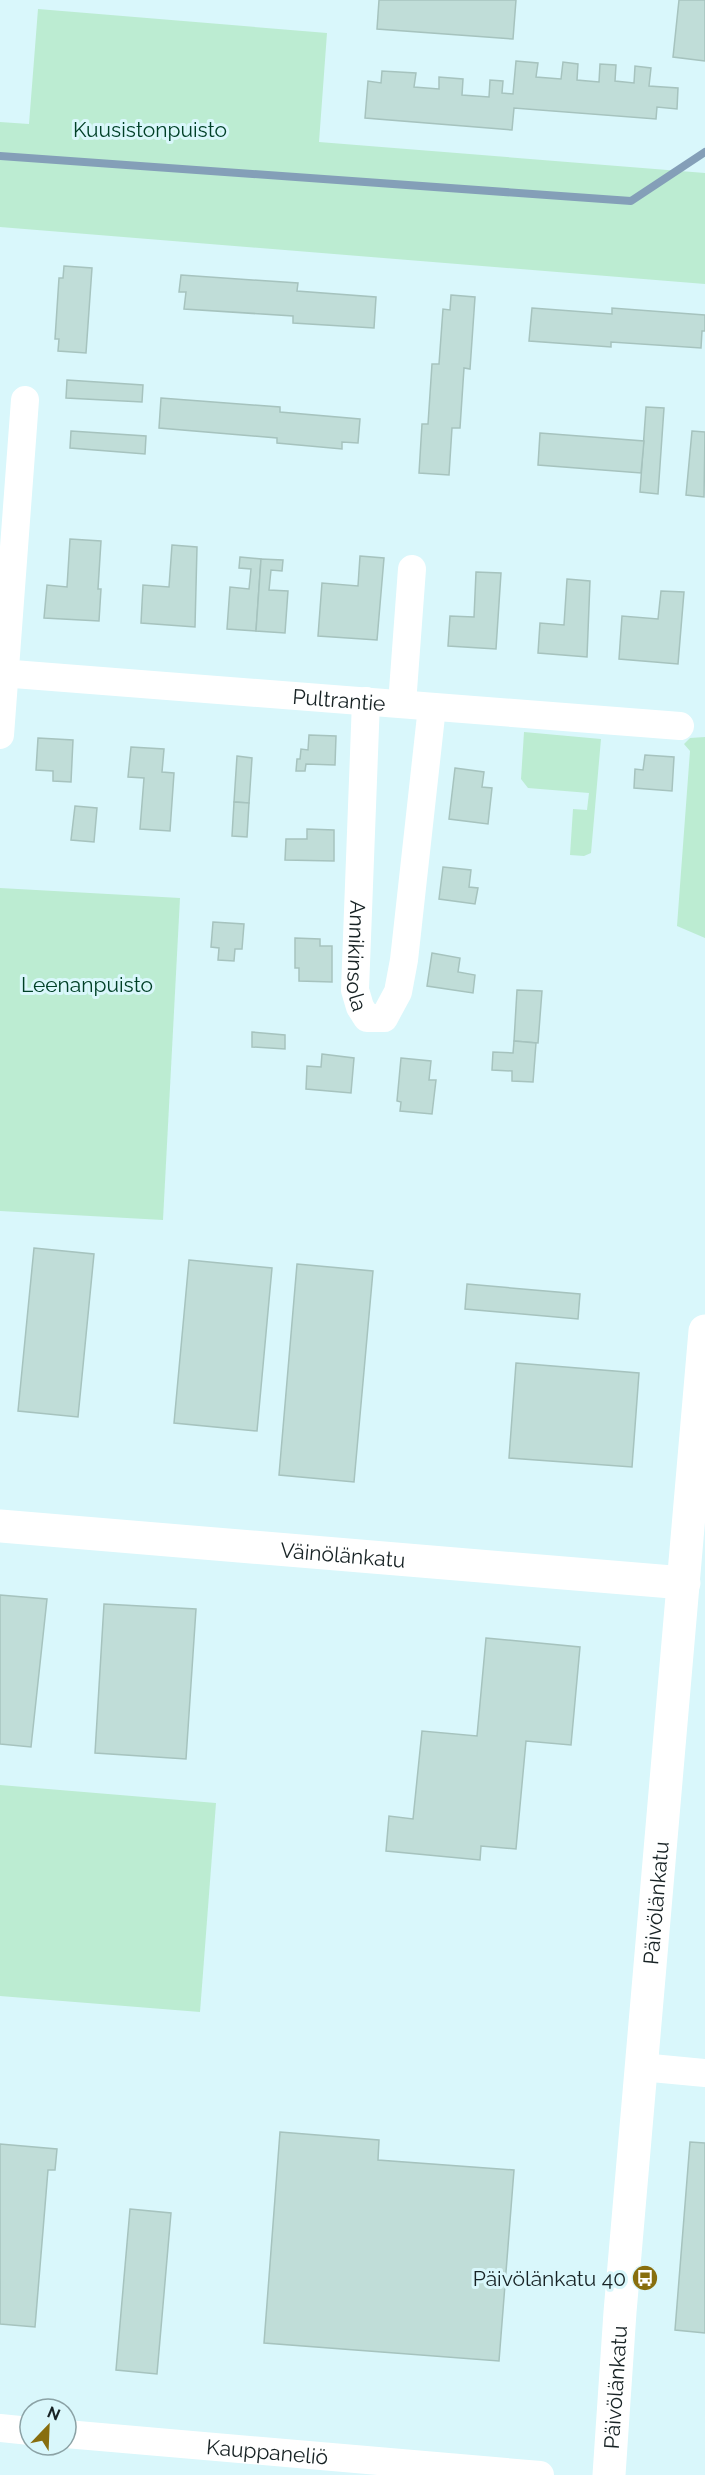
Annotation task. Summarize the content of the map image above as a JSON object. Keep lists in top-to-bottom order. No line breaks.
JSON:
{"streets":{"street":["Pultrantie","Annikinsola","Väinölänkatu","Päivölänkatu","Kauppaneliö"]},"crossings":[["Pultrantie","Annikinsola"],["Väinölänkatu","Päivölänkatu"]],"parks":["Kuusistonpuisto","Leenanpuisto"],"places":{"bus stop":["Päivölänkatu 40"]},"north":"top right"}
